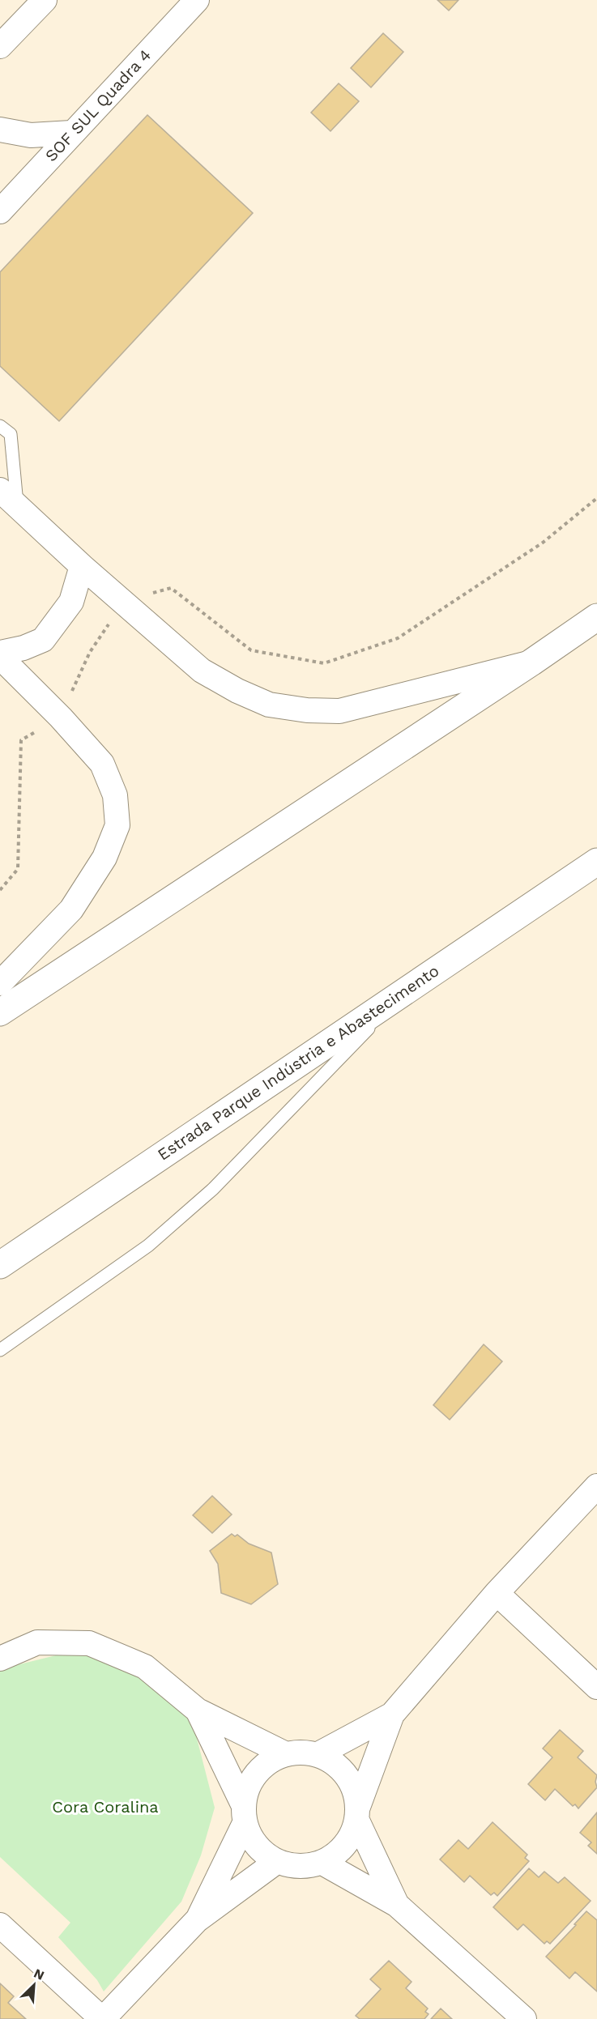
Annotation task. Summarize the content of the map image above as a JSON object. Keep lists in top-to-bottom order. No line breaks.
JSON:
{"streets":{"highway":["Estrada Parque Indústria e Abastecimento"],"street":["SOF SUL Quadra 4"]},"parks":["Cora Coralina"],"north":"top right"}
